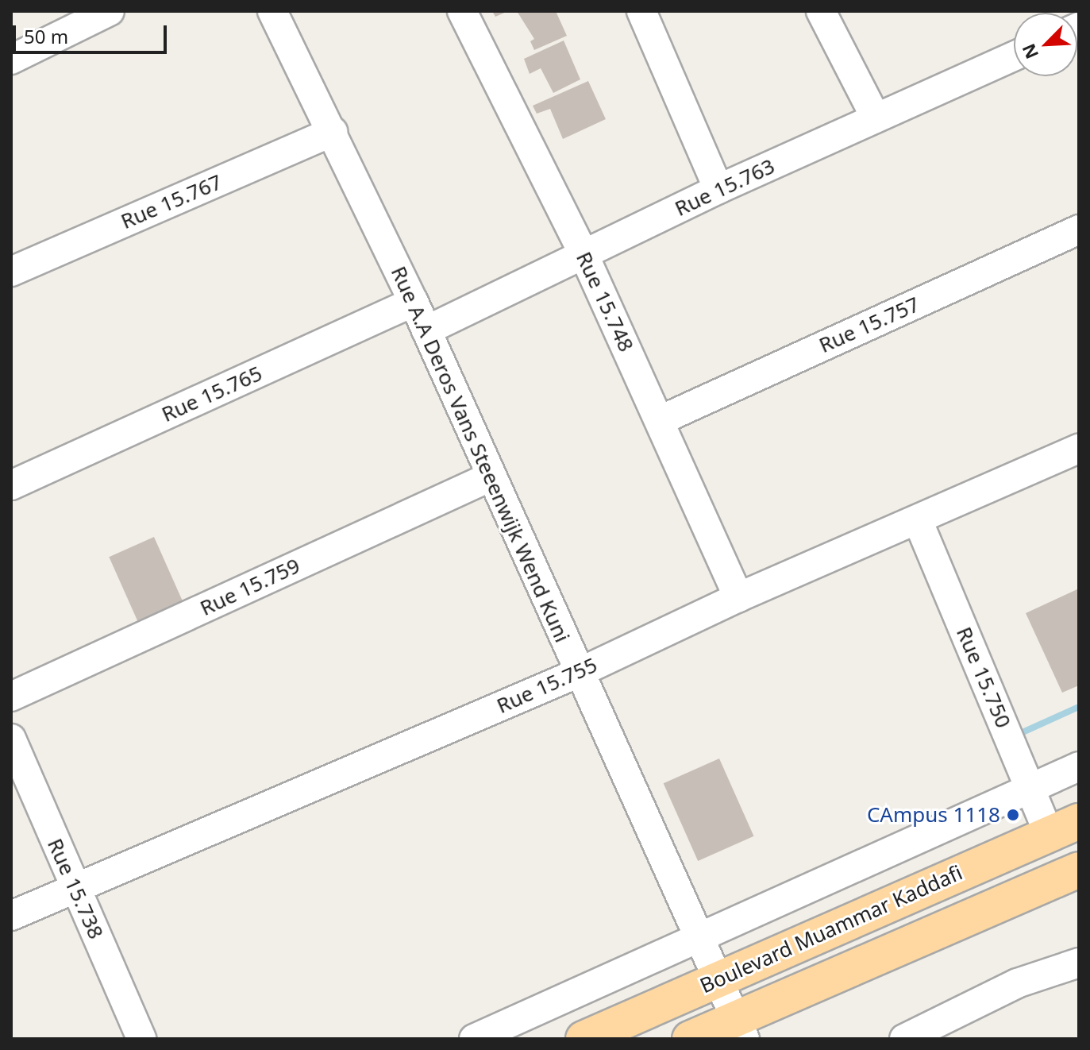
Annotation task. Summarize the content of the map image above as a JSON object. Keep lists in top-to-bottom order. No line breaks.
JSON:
{"streets":{"main road":["Boulevard Muammar Kaddafi"],"street":["Rue 15.763","Rue 15.767","Rue 15.748","Rue 15.757","Rue 15.765","Rue A.A Deros Vans Steeenwijk Wend Kuni","Rue 15.759","Rue 15.750","Rue 15.755","Rue 15.738"]},"crossings":[["Rue 15.763","Rue 15.748"],["Rue 15.763","Rue A.A Deros Vans Steeenwijk Wend Kuni"],["Rue 15.767","Rue A.A Deros Vans Steeenwijk Wend Kuni"],["Rue 15.748","Rue 15.757"],["Rue 15.748","Rue 15.755"],["Rue 15.765","Rue A.A Deros Vans Steeenwijk Wend Kuni"],["Rue A.A Deros Vans Steeenwijk Wend Kuni","Rue 15.759"],["Rue A.A Deros Vans Steeenwijk Wend Kuni","Rue 15.755"],["Rue A.A Deros Vans Steeenwijk Wend Kuni","Boulevard Muammar Kaddafi"],["Rue 15.750","Rue 15.755"],["Rue 15.750","Boulevard Muammar Kaddafi"],["Rue 15.755","Rue 15.738"]],"places":["CAmpus 1118"],"scale_bar":"50 m","north":"bottom left"}
